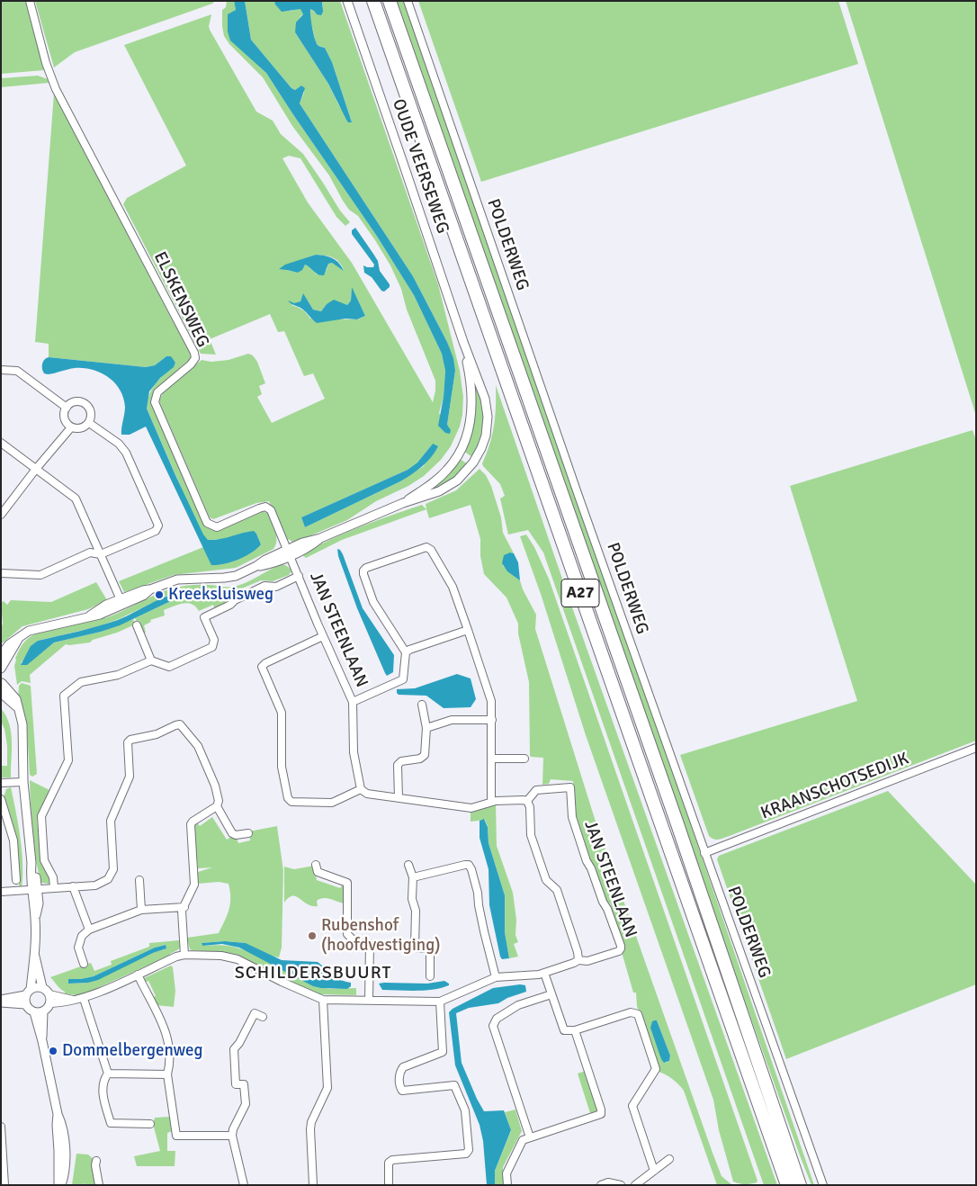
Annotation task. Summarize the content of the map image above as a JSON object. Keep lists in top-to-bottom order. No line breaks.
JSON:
{"streets":{"highway":["A27"],"street":["OUDE VEERSEWEG","POLDERWEG","ELSKENSWEG","JAN STEENLAAN","KRAANSCHOTSEDIJK"]},"crossings":[["POLDERWEG","KRAANSCHOTSEDIJK"],["ELSKENSWEG","JAN STEENLAAN"]],"districts":["SCHILDERSBUURT"],"places":["Kreeksluisweg","Rubenshof (hoofdvestiging)","Dommelbergenweg"]}
